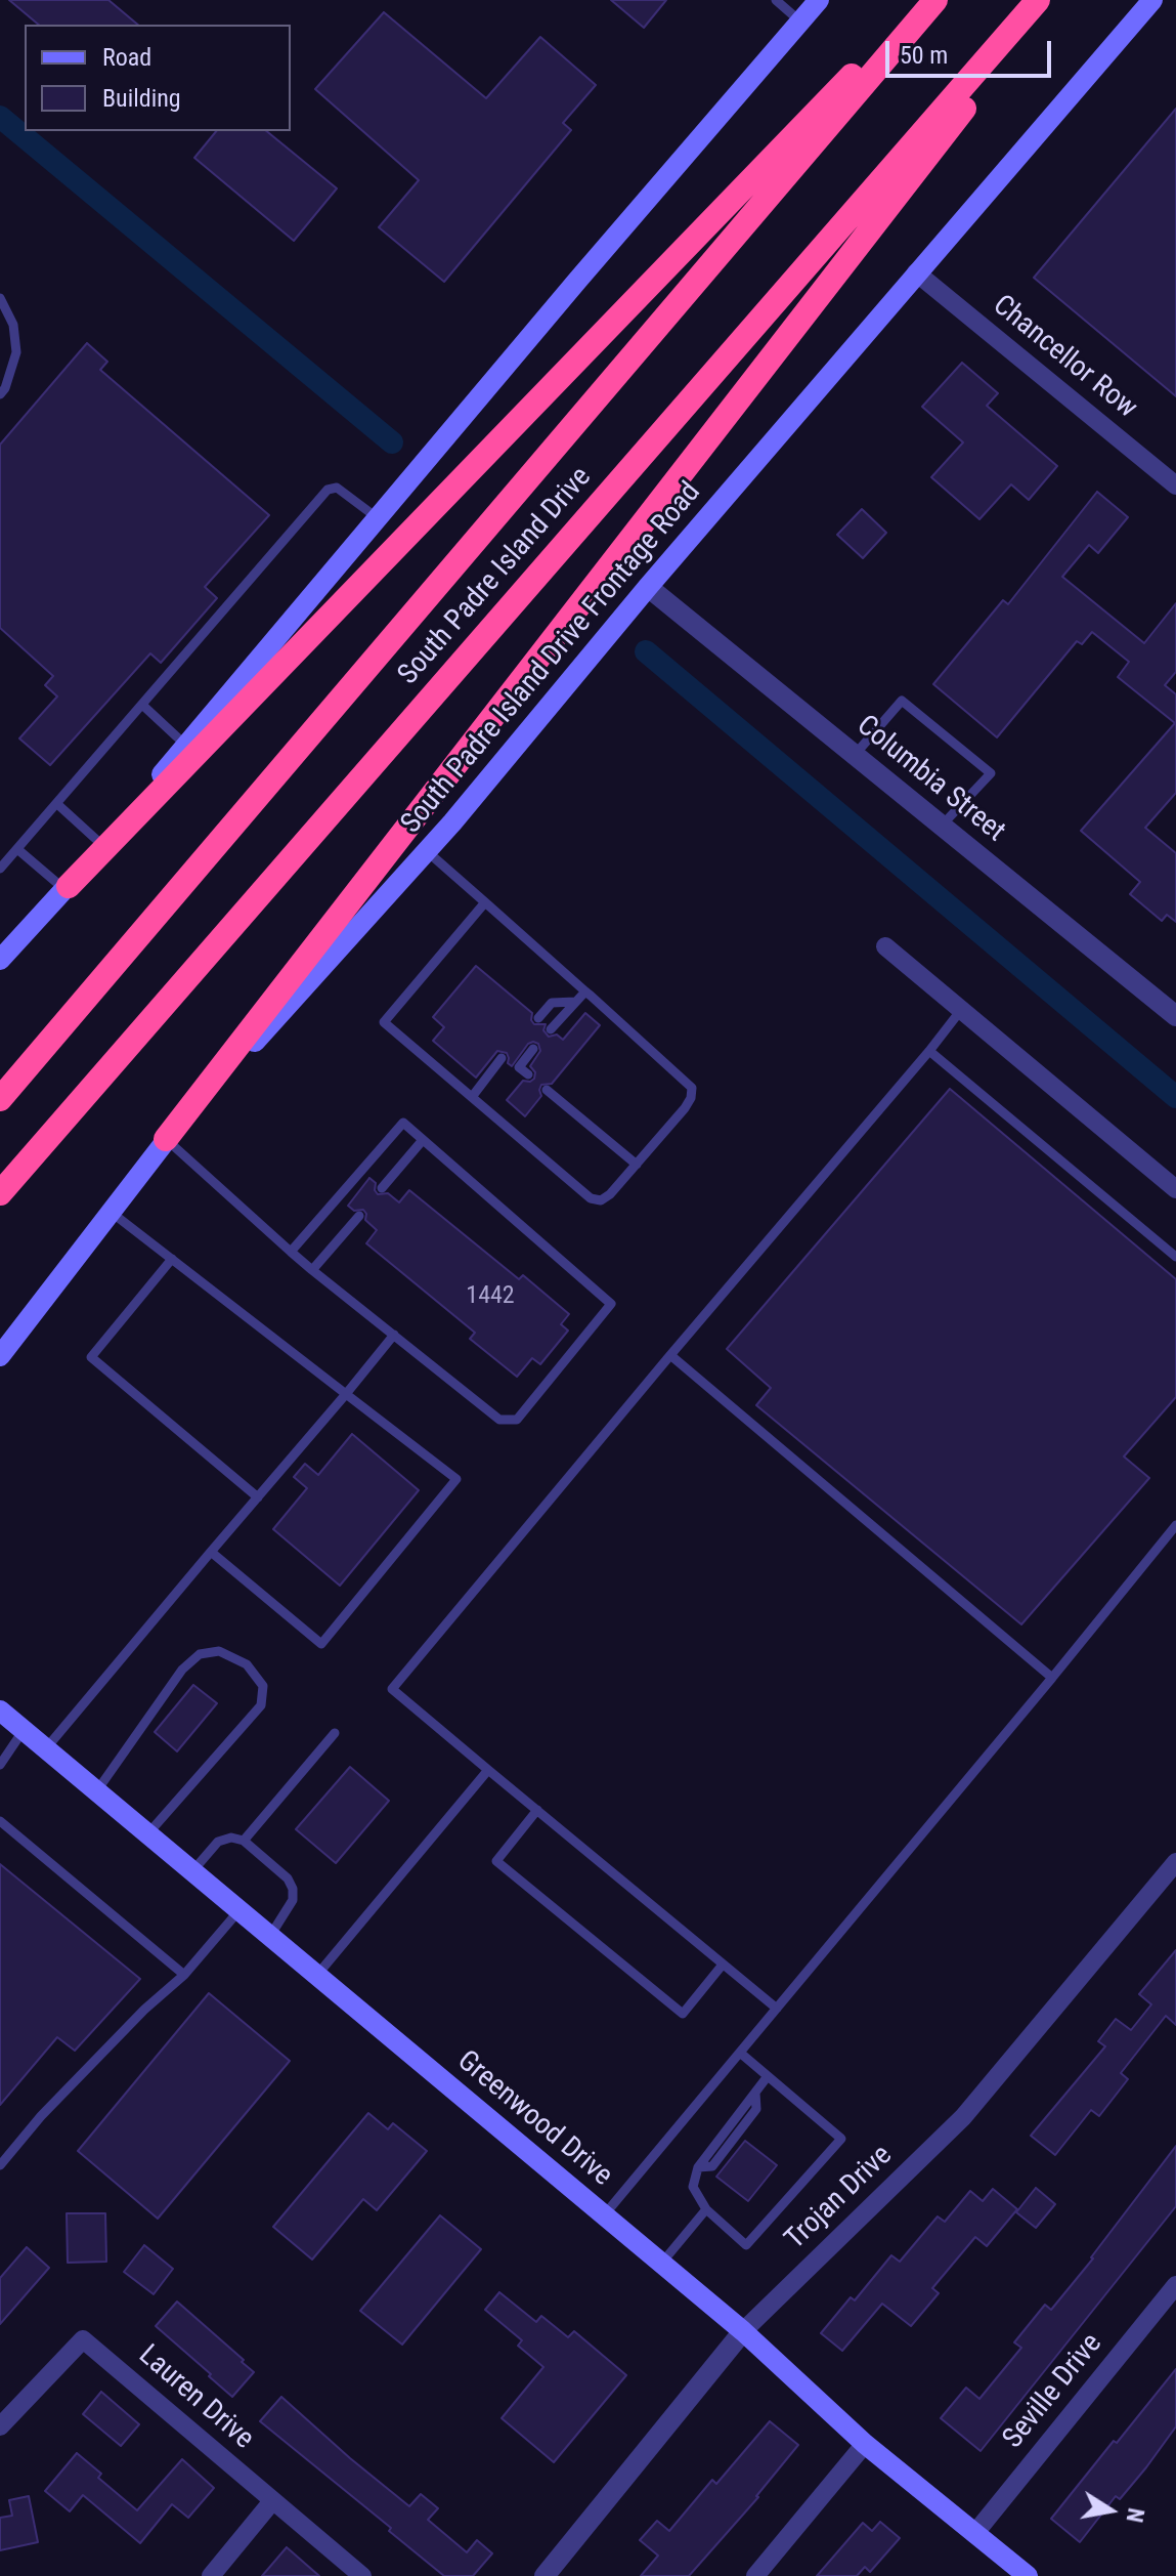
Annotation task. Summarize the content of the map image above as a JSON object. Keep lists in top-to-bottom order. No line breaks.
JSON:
{"streets":{"highway":["South Padre Island Drive"],"main road":["South Padre Island Drive Frontage Road","Greenwood Drive"],"street":["Chancellor Row","Columbia Street","Trojan Drive","Seville Drive","Lauren Drive"]},"crossings":[["Chancellor Row","South Padre Island Drive Frontage Road"],["South Padre Island Drive Frontage Road","Columbia Street"],["Greenwood Drive","Trojan Drive"],["Greenwood Drive","Seville Drive"]],"house_numbers":["1442"],"legend":["Road","Building"],"scale_bar":"50 m","north":"right"}
